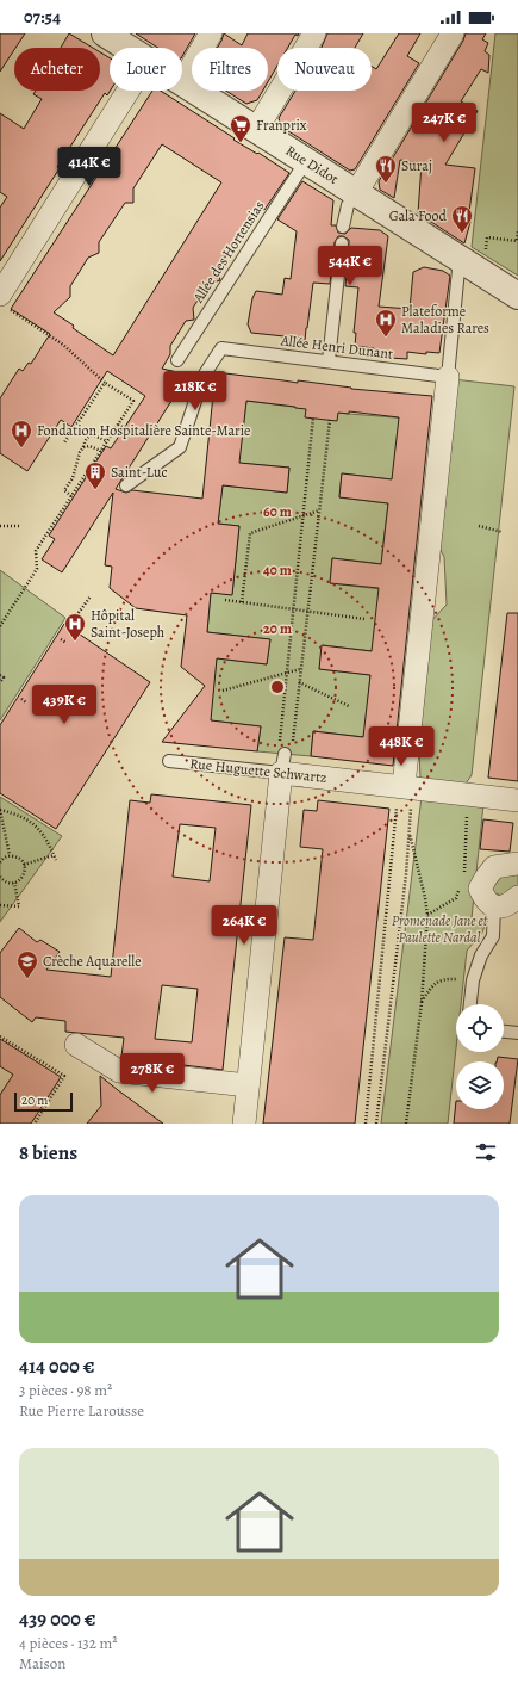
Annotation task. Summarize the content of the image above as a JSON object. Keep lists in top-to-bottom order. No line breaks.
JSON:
{"streets":{"street":["Rue Didot","Rue Huguette Schwartz"],"lane":["Allée des Hortensias","Allée Henri Dunant"]},"crossings":[["Rue Didot","Allée des Hortensias"]],"parks":["Promenade Jane et Paulette Nardal"],"places":{"supermarket":["Franprix"],"restaurant":["Suraj","Gala Food"],"hospital":["Plateforme Maladies Rares","Fondation Hospitalière Sainte-Marie","Hôpital Saint-Joseph"],"building":["Saint-Luc"],"school or university":["Crèche Aquarelle"]},"scale_bar":"20 m","page":{"status":"07:54","chip":["Acheter","Louer","Filtres","Nouveau"],"price":["247K €","414K €","544K €","218K €","439K €","448K €","264K €","278K €"],"scale":"20 m","heading":"8 biens","list":[{"name":"414 000 €","note":"3 pièces · 98 m² · Rue Pierre Larousse"},{"name":"439 000 €","note":"4 pièces · 132 m² · Maison"}]},"rings":["60 m","40 m","20 m"]}
